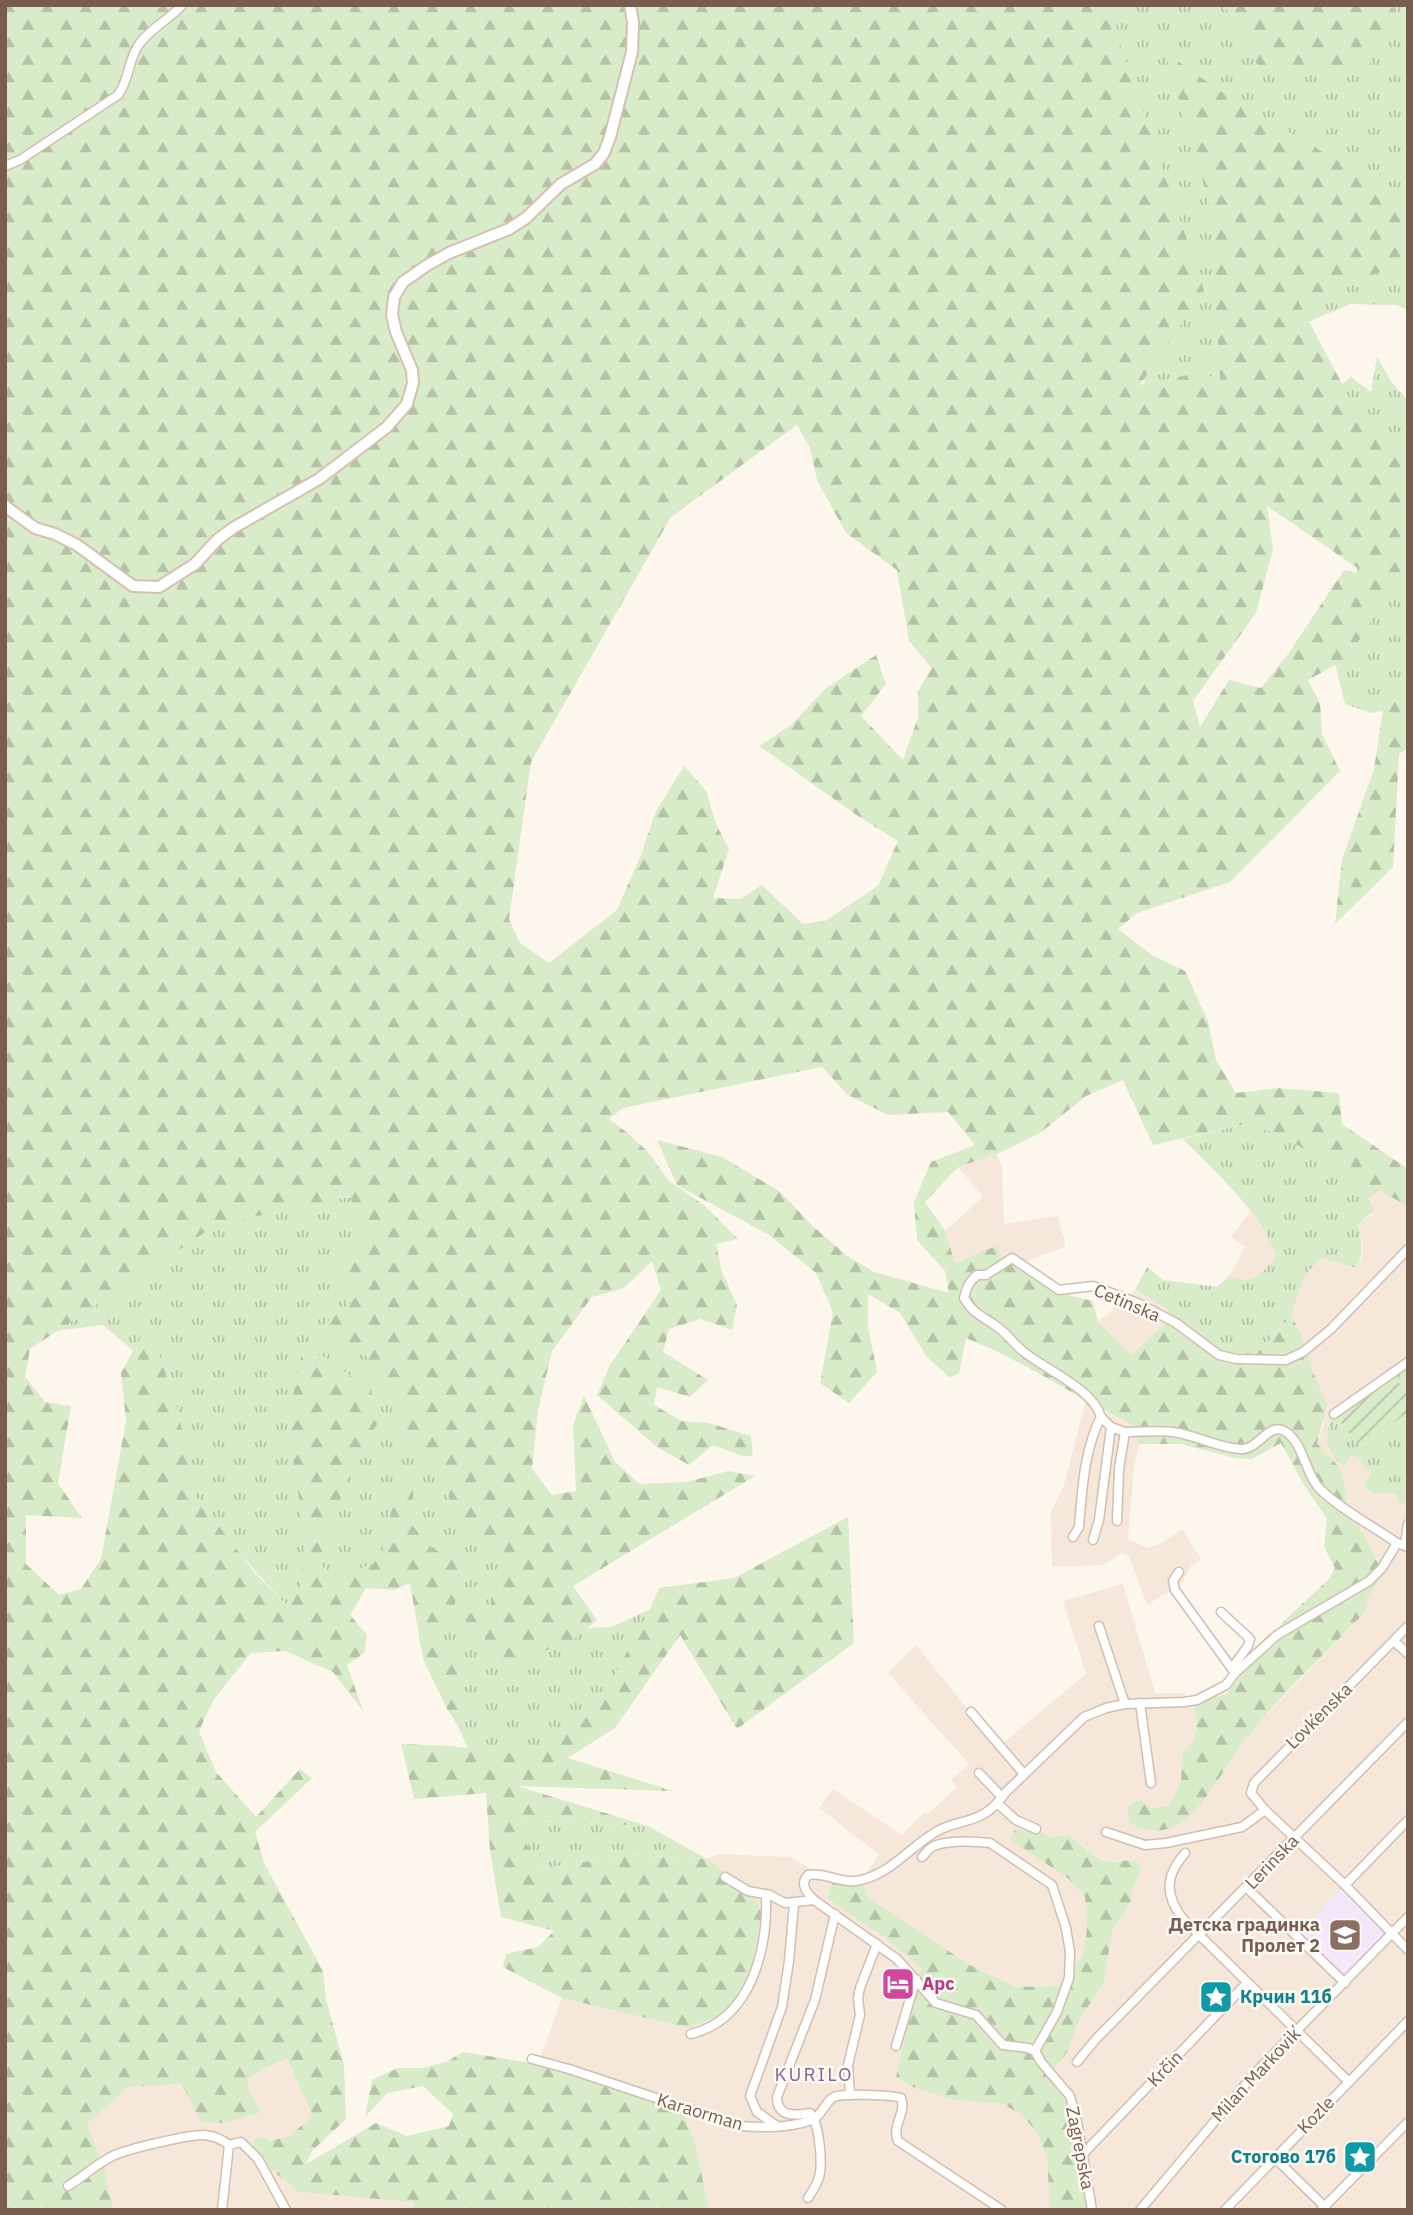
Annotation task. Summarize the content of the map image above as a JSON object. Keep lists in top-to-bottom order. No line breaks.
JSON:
{"streets":{"street":["Cetinska","Lovḱenska","Lerinska","Krčin","Milan Markoviḱ","Karaorman","Kozle","Zagrepska"]},"crossings":[["Lovḱenska","Lerinska"],["Lovḱenska","Milan Markoviḱ"],["Krčin","Zagrepska"]],"districts":["KURILO"],"places":{"school or university":["Детска градинка Пролет 2"],"hotel":["Арс"],"place":["Крчин 11б","Стогово 17б"]}}
